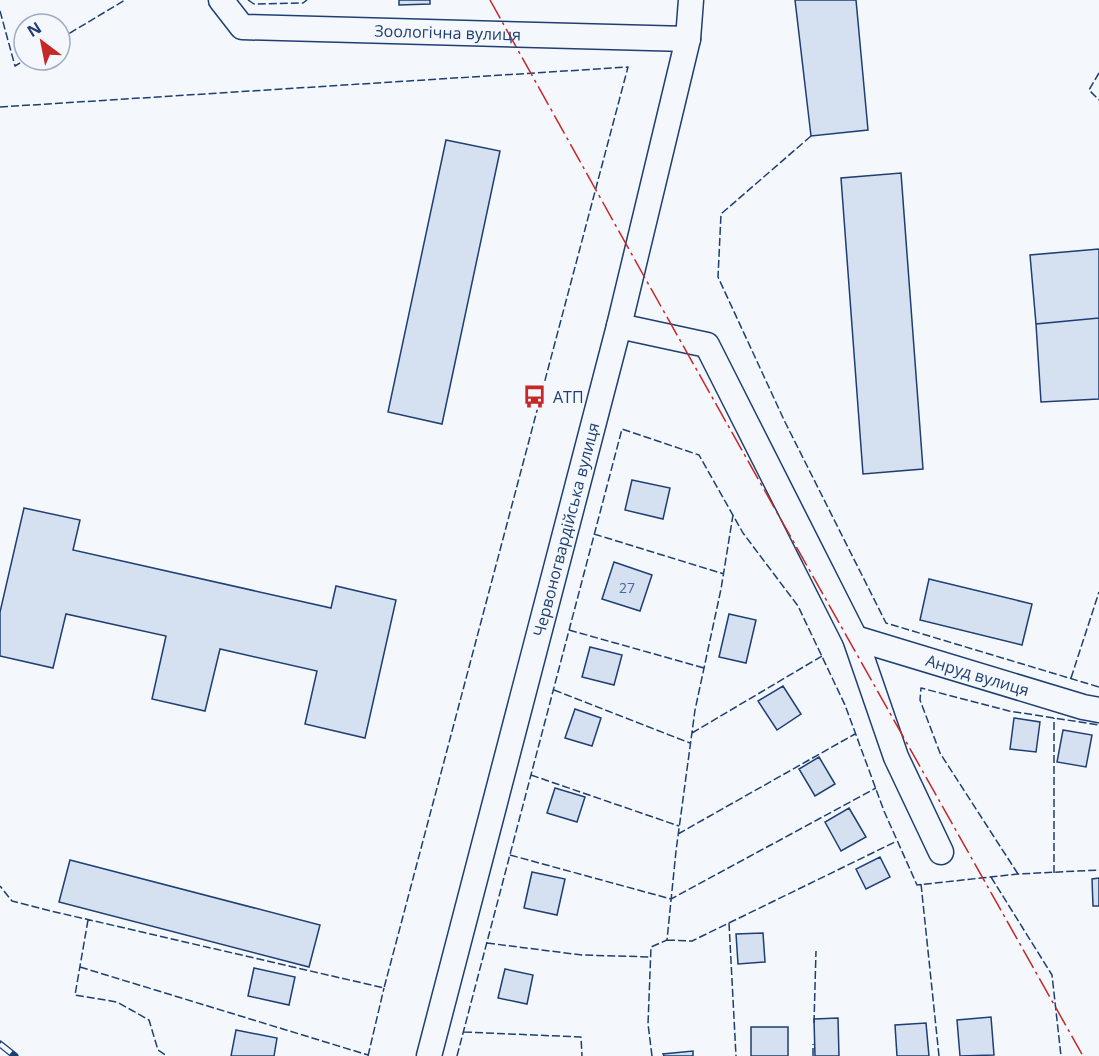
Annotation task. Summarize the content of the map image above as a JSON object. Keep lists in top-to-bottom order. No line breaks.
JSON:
{"streets":{"street":["Зоологічна вулиця","Червоногвардійська вулиця","Анруд вулиця"]},"crossings":[["Зоологічна вулиця","Червоногвардійська вулиця"]],"places":{"bus stop":["АТП"]},"house_numbers":["27"],"north":"top left"}
